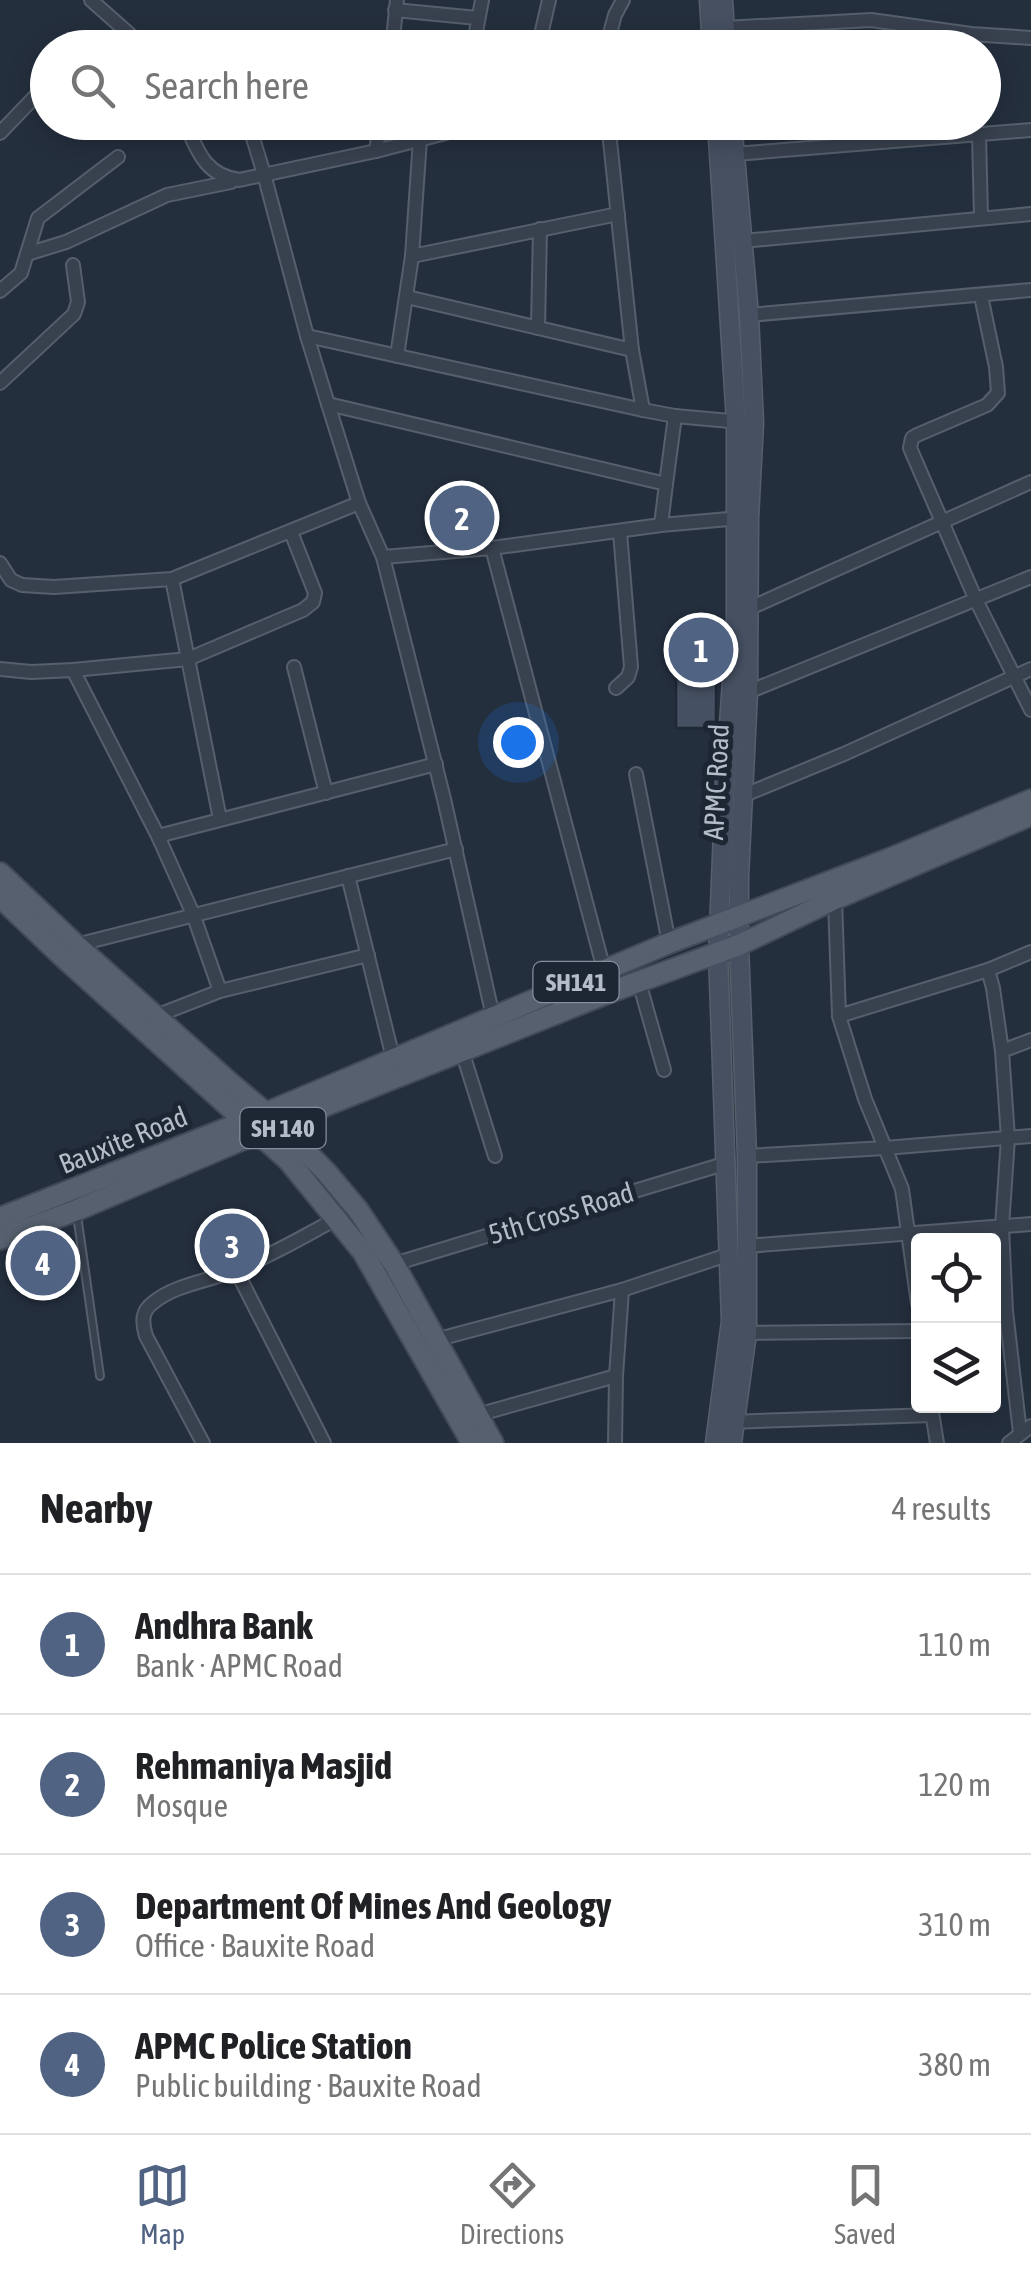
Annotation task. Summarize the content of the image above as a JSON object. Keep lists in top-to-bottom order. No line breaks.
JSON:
{"streets":{"main road":["SH141","SH 140","Bauxite Road"],"street":["APMC Road","5th Cross Road"]},"crossings":[["APMC Road","SH141"],["APMC Road","5th Cross Road"],["SH141","SH 140"],["SH141","Bauxite Road"],["SH 140","Bauxite Road"],["SH 140","5th Cross Road"]],"page":{"search":"Search here","pins":["2","1","3","4"],"heading":["Nearby","4 results"],"list":[{"mark":"1","name":"Andhra Bank","note":"Bank · APMC Road","value":"110 m"},{"mark":"2","name":"Rehmaniya Masjid","note":"Mosque","value":"120 m"},{"mark":"3","name":"Department Of Mines And Geology","note":"Office · Bauxite Road","value":"310 m"},{"mark":"4","name":"APMC Police Station","note":"Public building · Bauxite Road","value":"380 m"}],"nav":["Map","Directions","Saved"]}}
